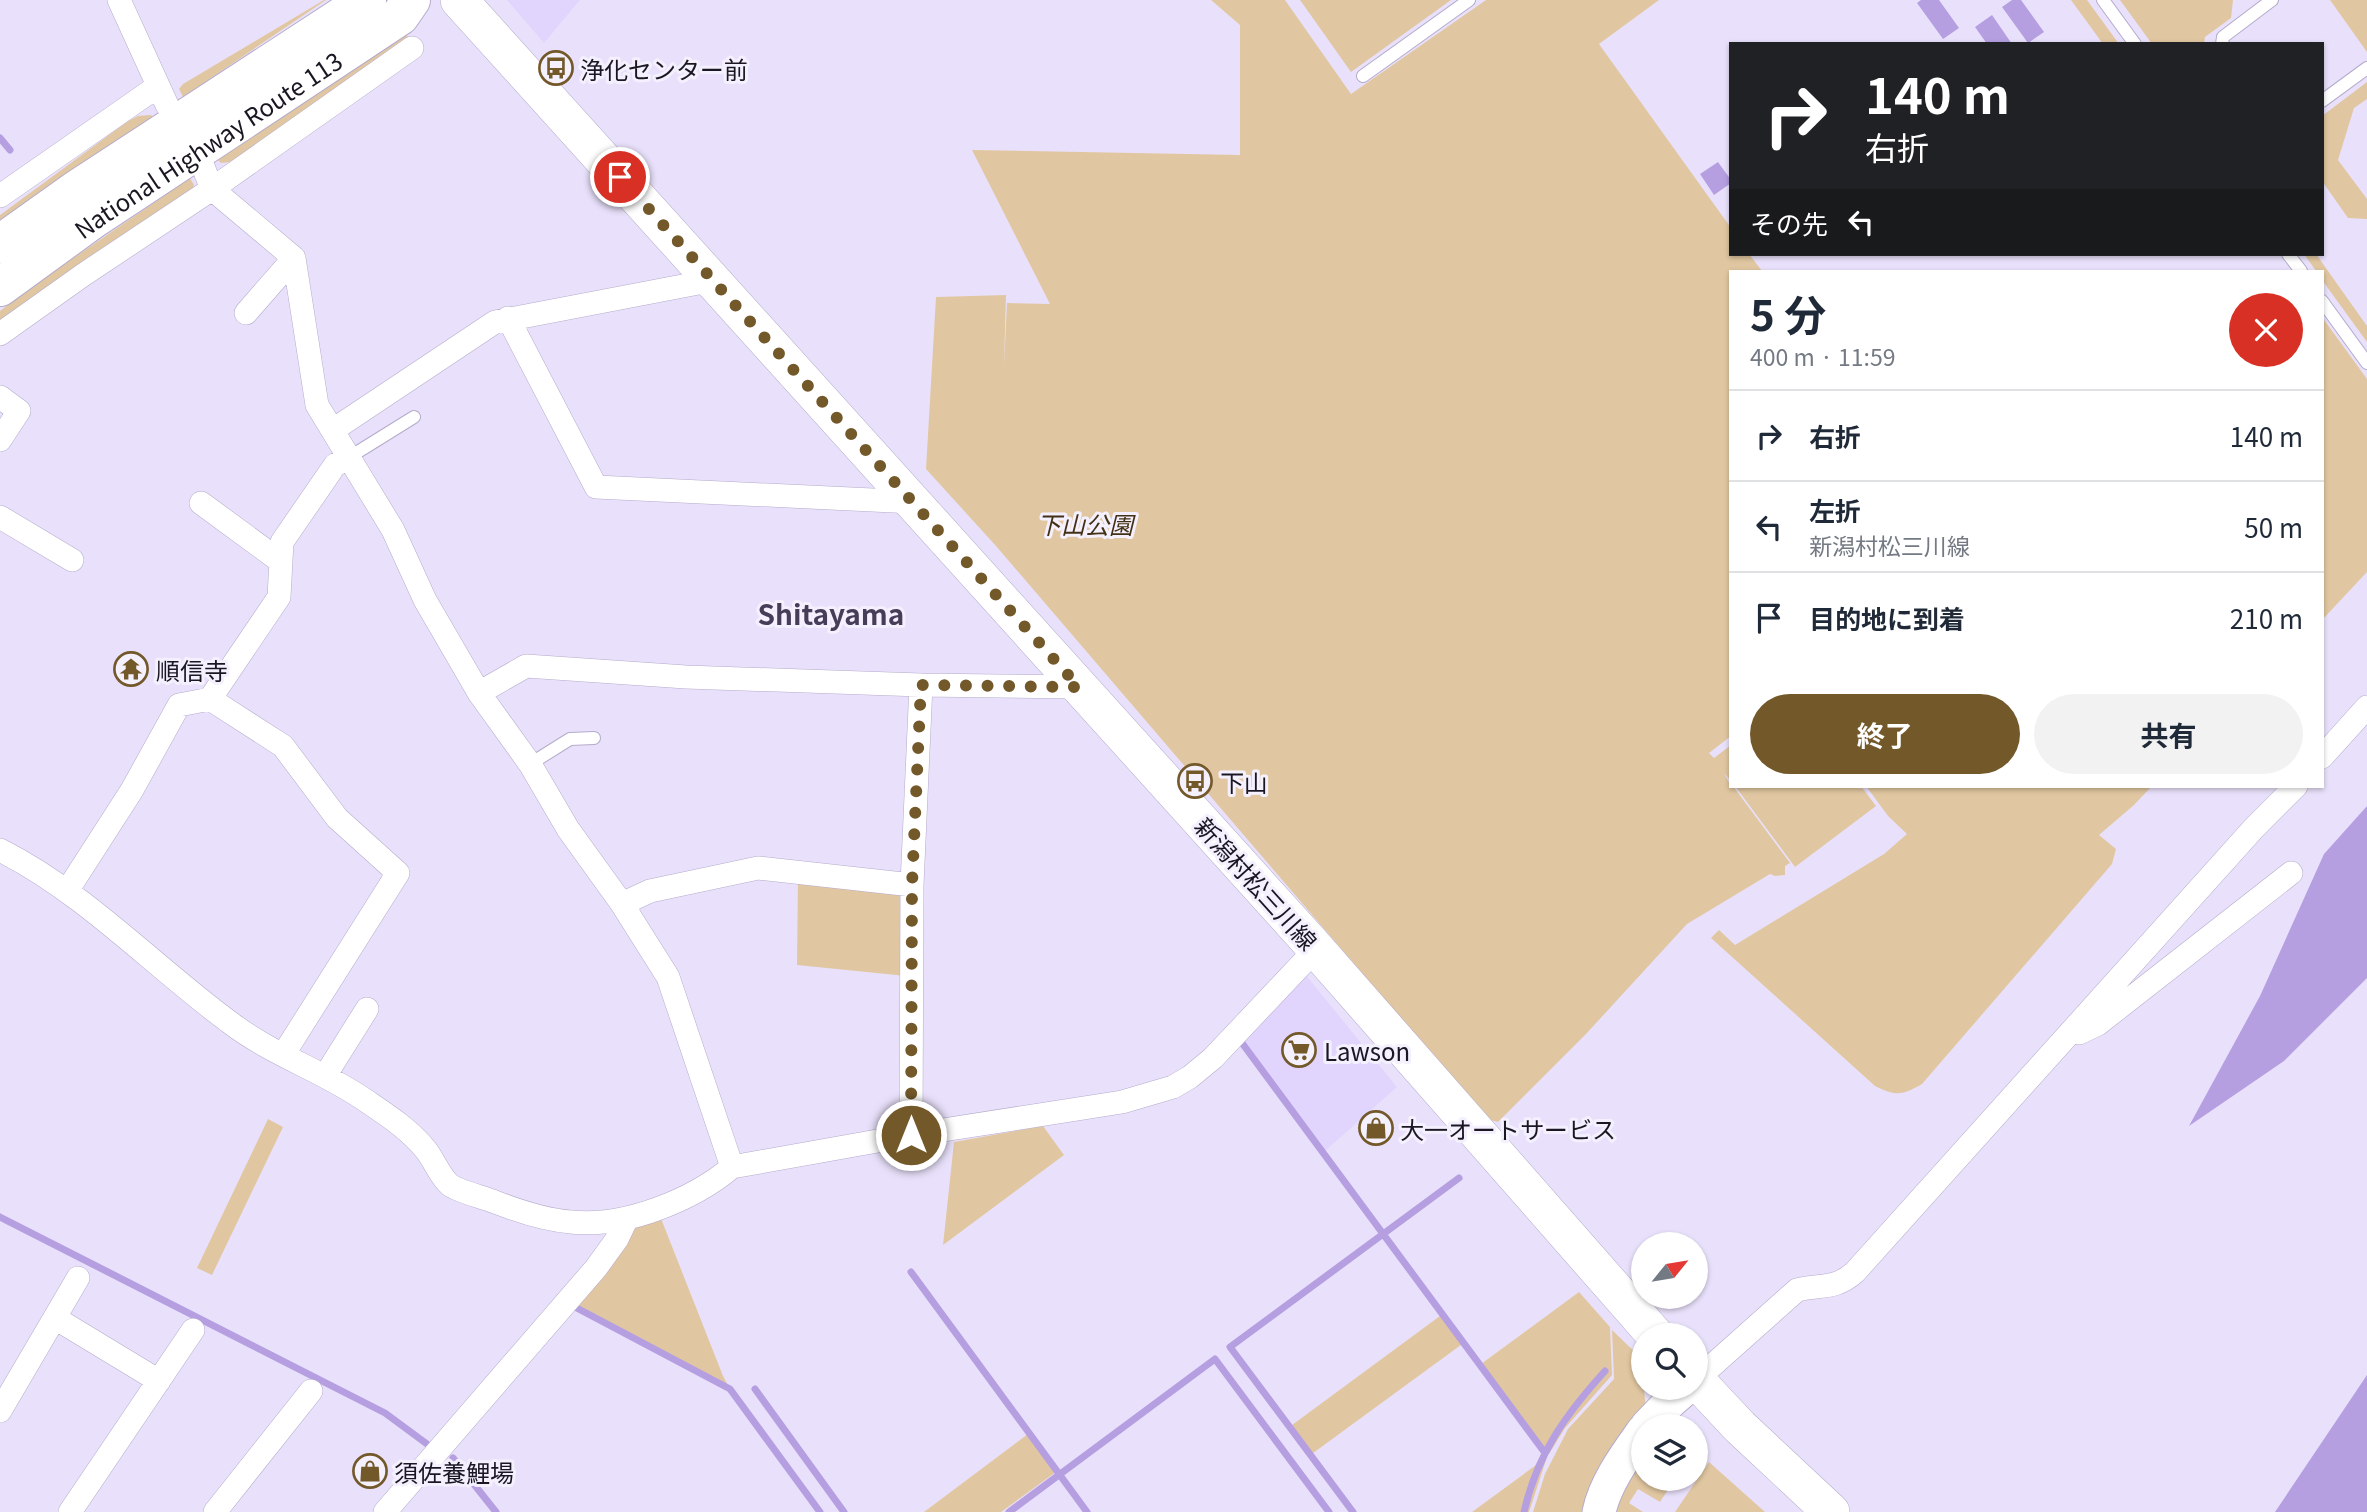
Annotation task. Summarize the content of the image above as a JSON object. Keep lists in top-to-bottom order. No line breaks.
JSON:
{"streets":{"highway":["National Highway Route 113"],"main road":["新潟村松三川線"]},"districts":["Shitayama"],"parks":["下山公園"],"places":{"bus stop":["浄化センター前","下山"],"temple":["順信寺"],"supermarket":["Lawson"],"shop":["大一オートサービス","須佐養鯉場"]},"north":"top right","page":{"turn":["140 m","右折"],"then":"その先","heading":["5 分","400 m · 11:59"],"list":[{"name":"右折","value":"140 m"},{"name":"左折","note":"新潟村松三川線","value":"50 m"},{"name":"目的地に到着","value":"210 m"}],"buttons":["終了","共有"]}}
